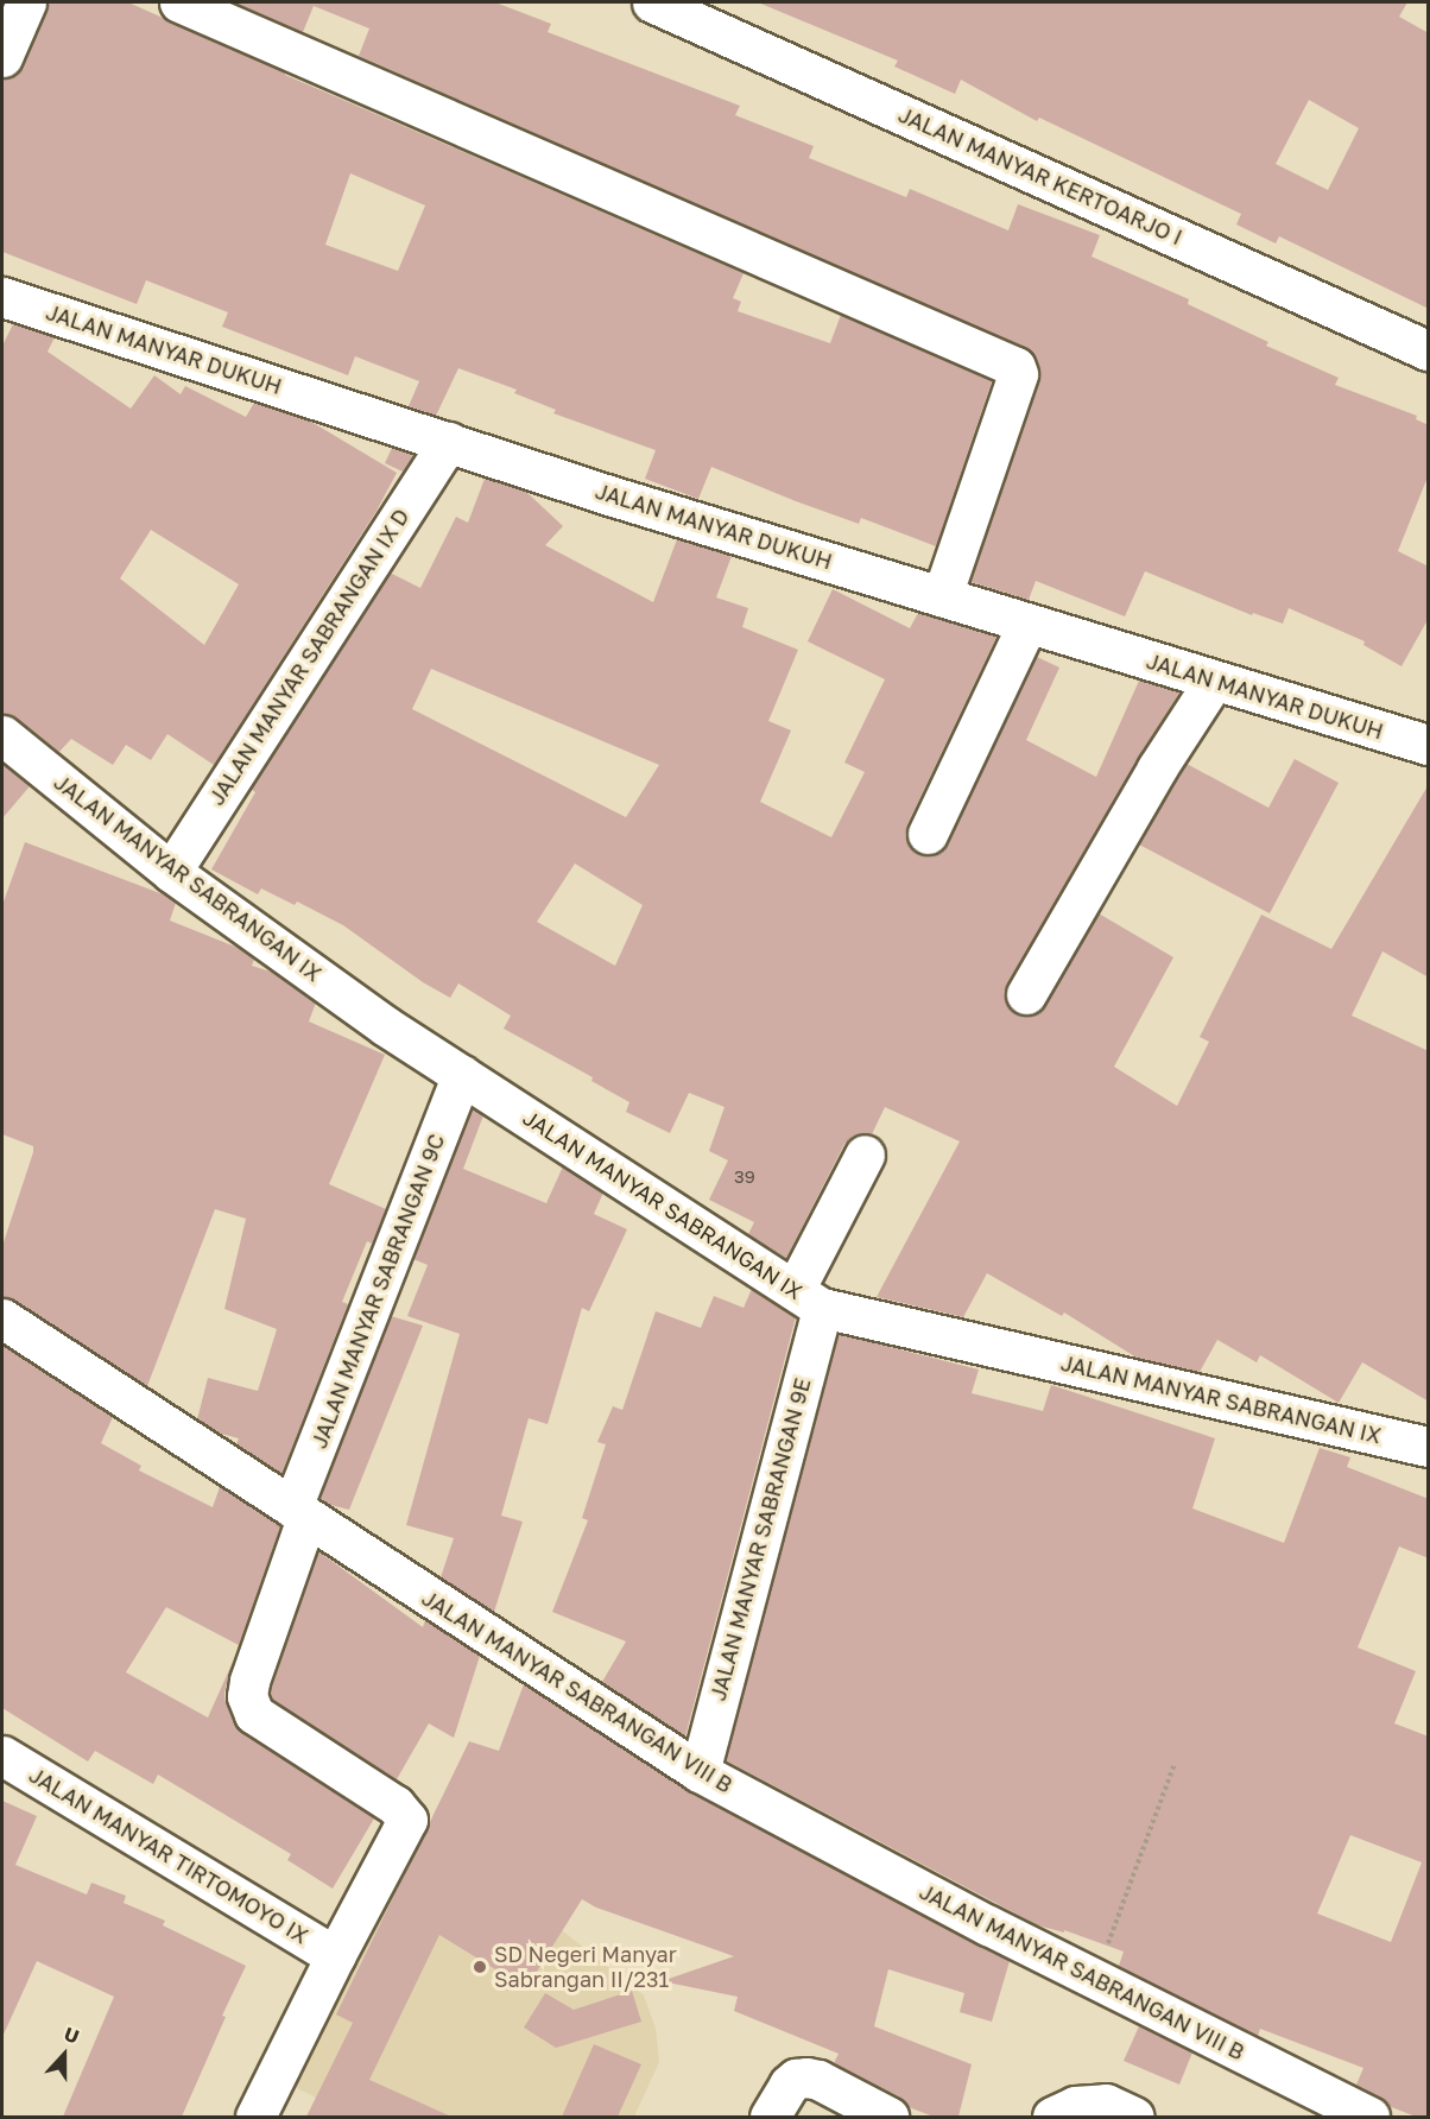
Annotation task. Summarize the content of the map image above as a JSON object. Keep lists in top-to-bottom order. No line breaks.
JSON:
{"streets":{"street":["JALAN MANYAR KERTOARJO I","JALAN MANYAR DUKUH","JALAN MANYAR SABRANGAN IX D","JALAN MANYAR SABRANGAN IX","JALAN MANYAR SABRANGAN 9C","JALAN MANYAR SABRANGAN 9E","JALAN MANYAR SABRANGAN VIII B","JALAN MANYAR TIRTOMOYO IX"]},"crossings":[["JALAN MANYAR DUKUH","JALAN MANYAR SABRANGAN IX D"],["JALAN MANYAR SABRANGAN IX D","JALAN MANYAR SABRANGAN IX"],["JALAN MANYAR SABRANGAN IX","JALAN MANYAR SABRANGAN 9C"],["JALAN MANYAR SABRANGAN IX","JALAN MANYAR SABRANGAN 9E"],["JALAN MANYAR SABRANGAN 9C","JALAN MANYAR SABRANGAN VIII B"],["JALAN MANYAR SABRANGAN 9C","JALAN MANYAR TIRTOMOYO IX"],["JALAN MANYAR SABRANGAN 9E","JALAN MANYAR SABRANGAN VIII B"]],"places":["SD Negeri Manyar Sabrangan II/231"],"house_numbers":["39"],"north":"top"}
